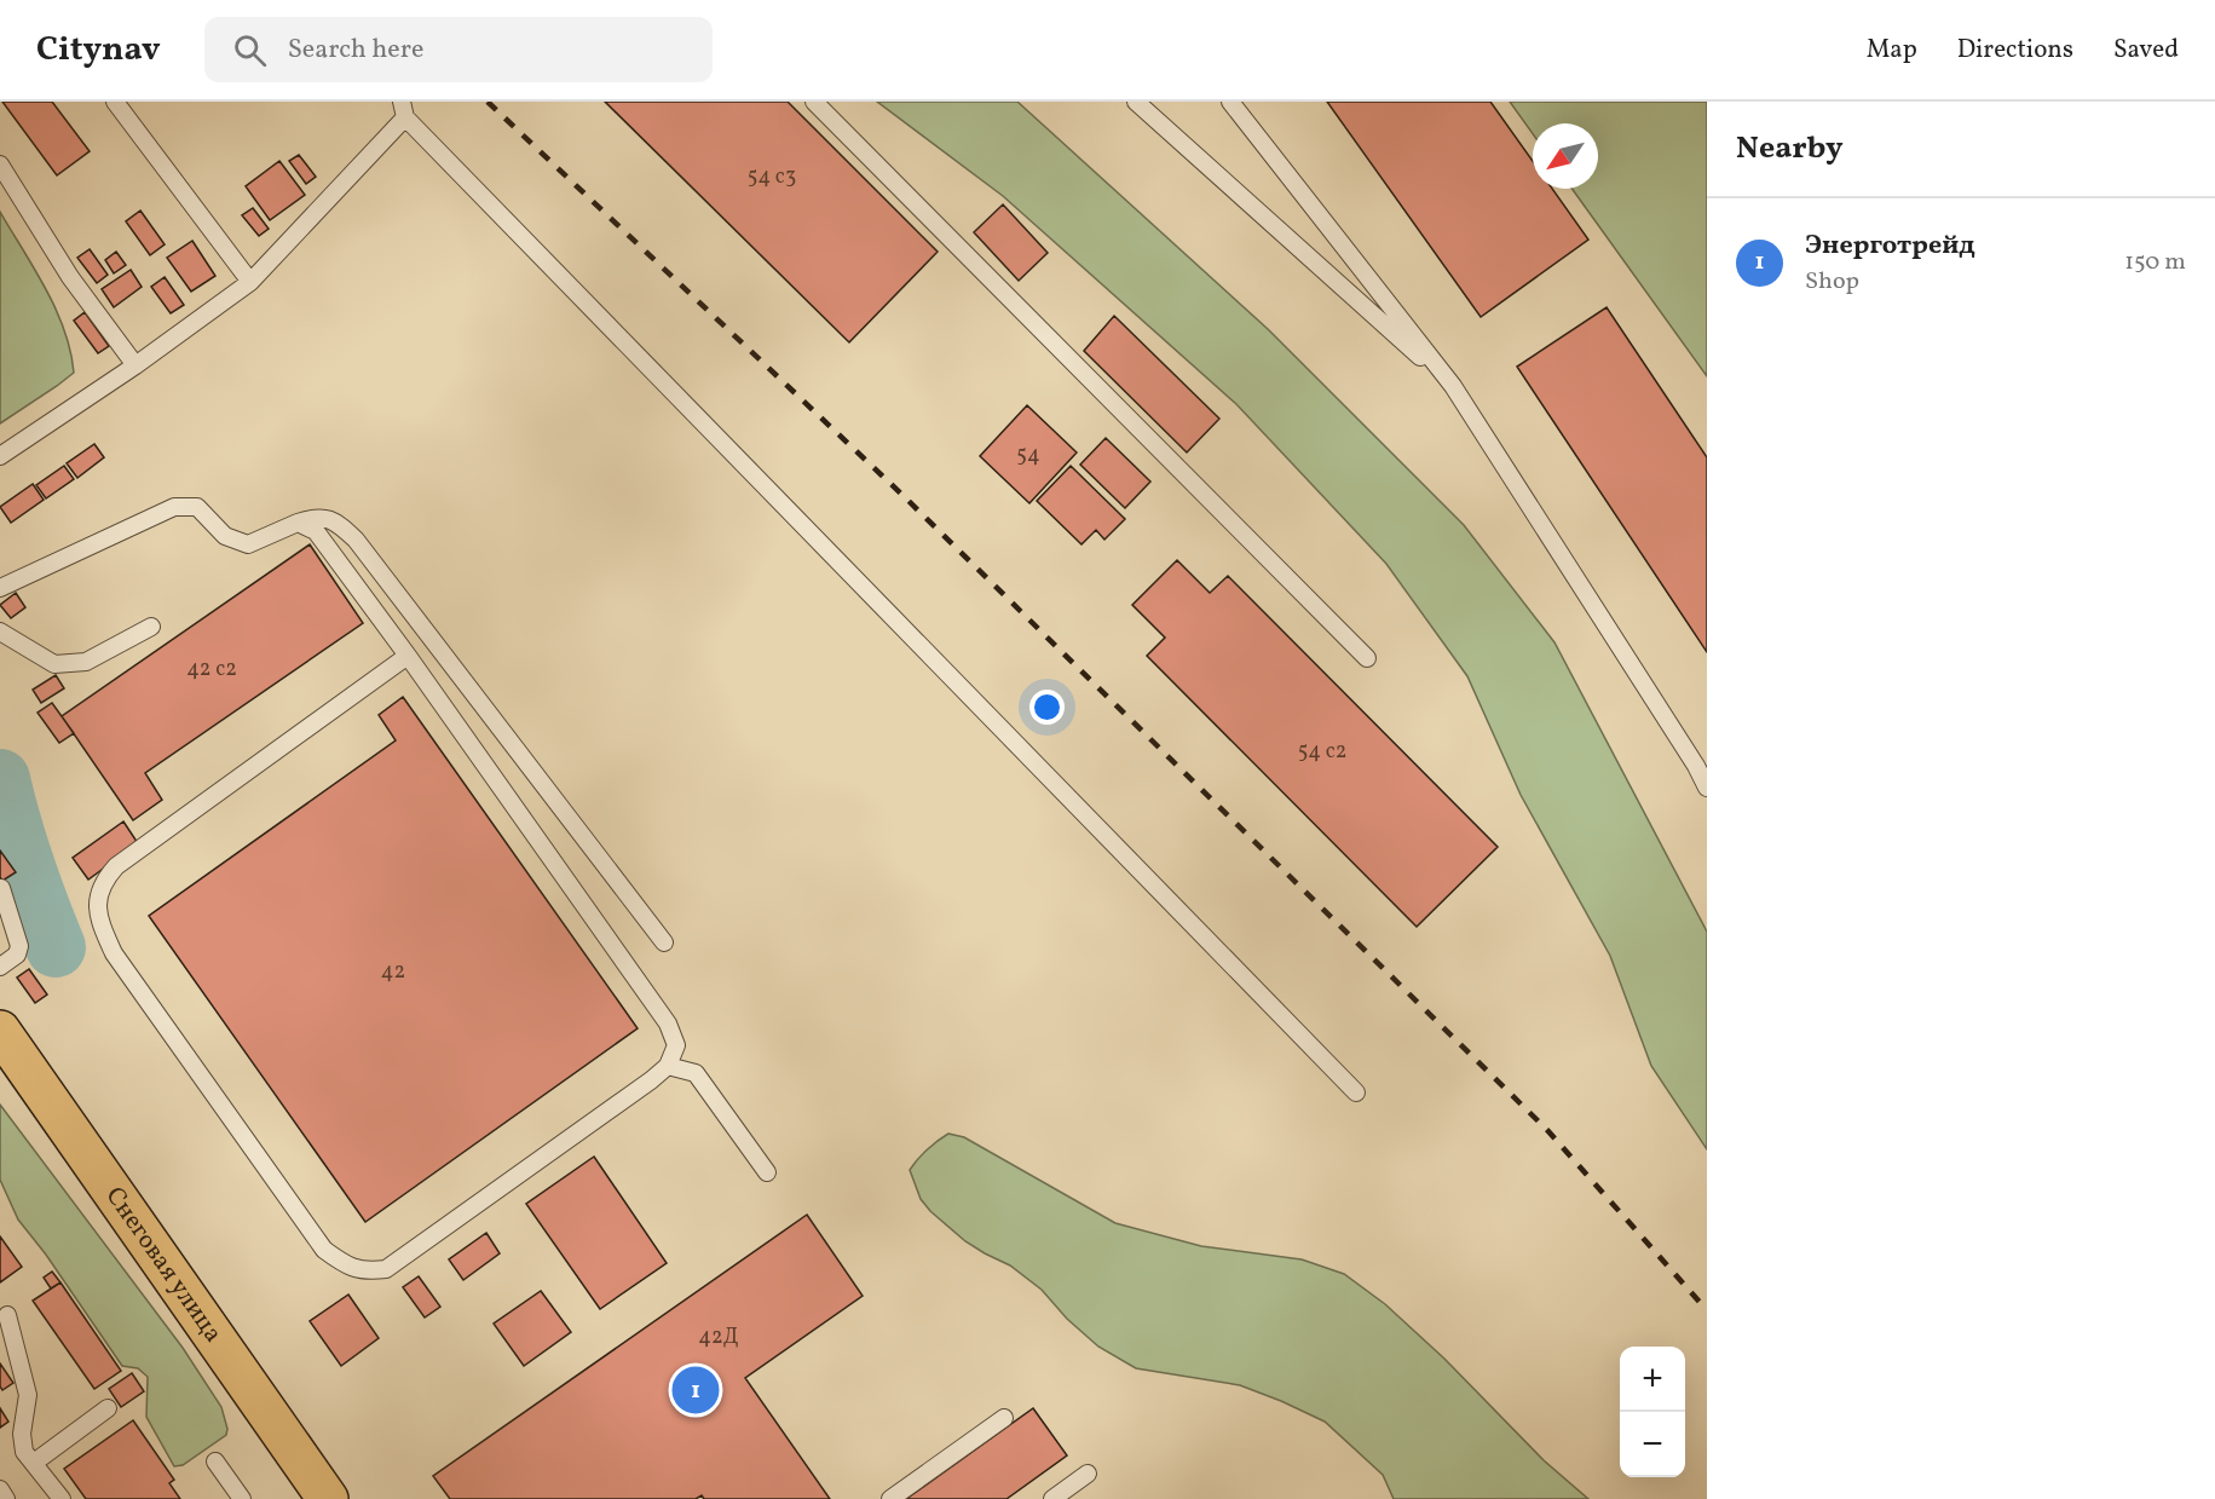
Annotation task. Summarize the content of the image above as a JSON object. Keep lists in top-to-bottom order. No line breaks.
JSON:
{"streets":{"main road":["Снеговая улица"]},"house_numbers":["54 с3","54","42 с2","54 с2","42","42Д"],"north":"bottom left","page":{"header":"Citynav","search":"Search here","nav":["Map","Directions","Saved"],"heading":"Nearby","list":[{"mark":"1","name":"Энерготрейд","note":"Shop","value":"150 m"}],"map_buttons":["+","−"],"pins":"1"}}
